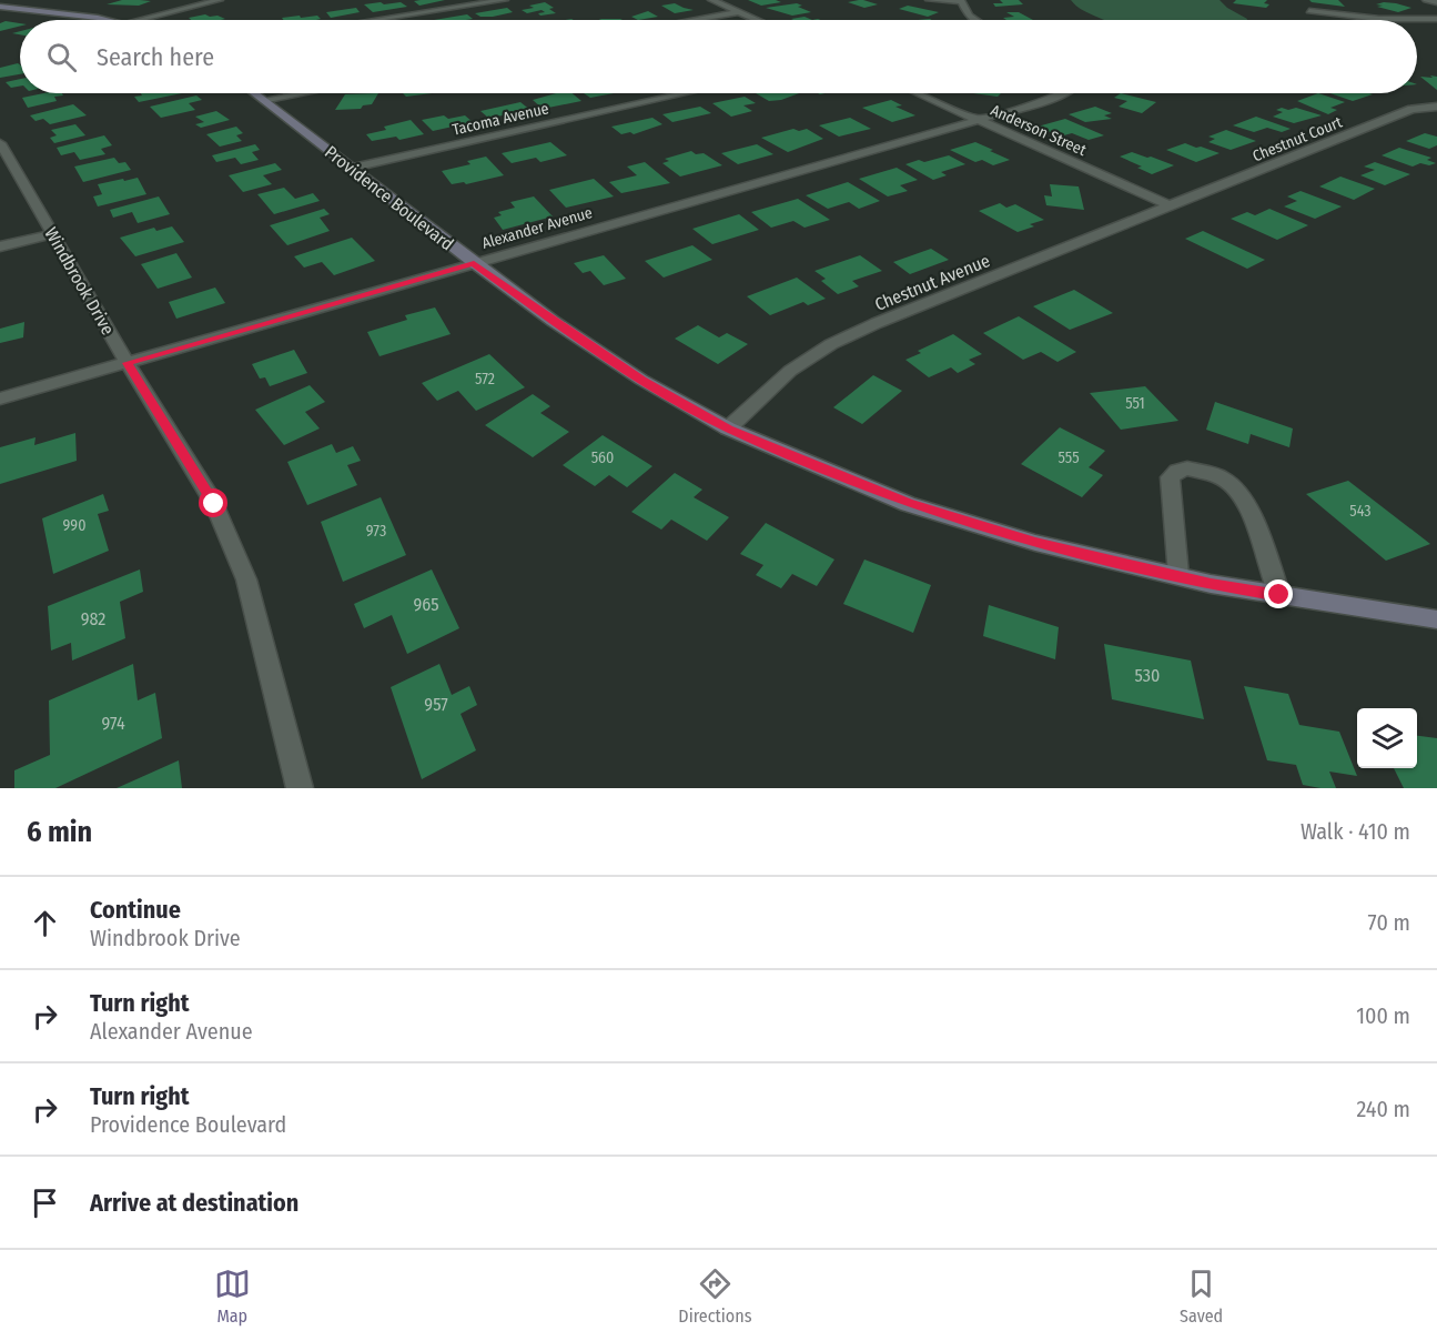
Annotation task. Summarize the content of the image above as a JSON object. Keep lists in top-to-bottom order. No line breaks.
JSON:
{"streets":{"main road":["Providence Boulevard"],"street":["Tacoma Avenue","Anderson Street","Chestnut Court","Alexander Avenue","Windbrook Drive","Chestnut Avenue"]},"crossings":[["Tacoma Avenue","Providence Boulevard"],["Anderson Street","Chestnut Court"],["Anderson Street","Alexander Avenue"],["Anderson Street","Chestnut Avenue"],["Chestnut Court","Chestnut Avenue"],["Providence Boulevard","Alexander Avenue"],["Providence Boulevard","Chestnut Avenue"],["Alexander Avenue","Windbrook Drive"]],"house_numbers":["572","551","560","555","543","990","973","965","982","530","957","974"],"page":{"search":"Search here","heading":["6 min","Walk · 410 m"],"list":[["Continue","Windbrook Drive","70 m"],["Turn right","Alexander Avenue","100 m"],["Turn right","Providence Boulevard","240 m"],"Arrive at destination"],"nav":["Map","Directions","Saved"]}}
